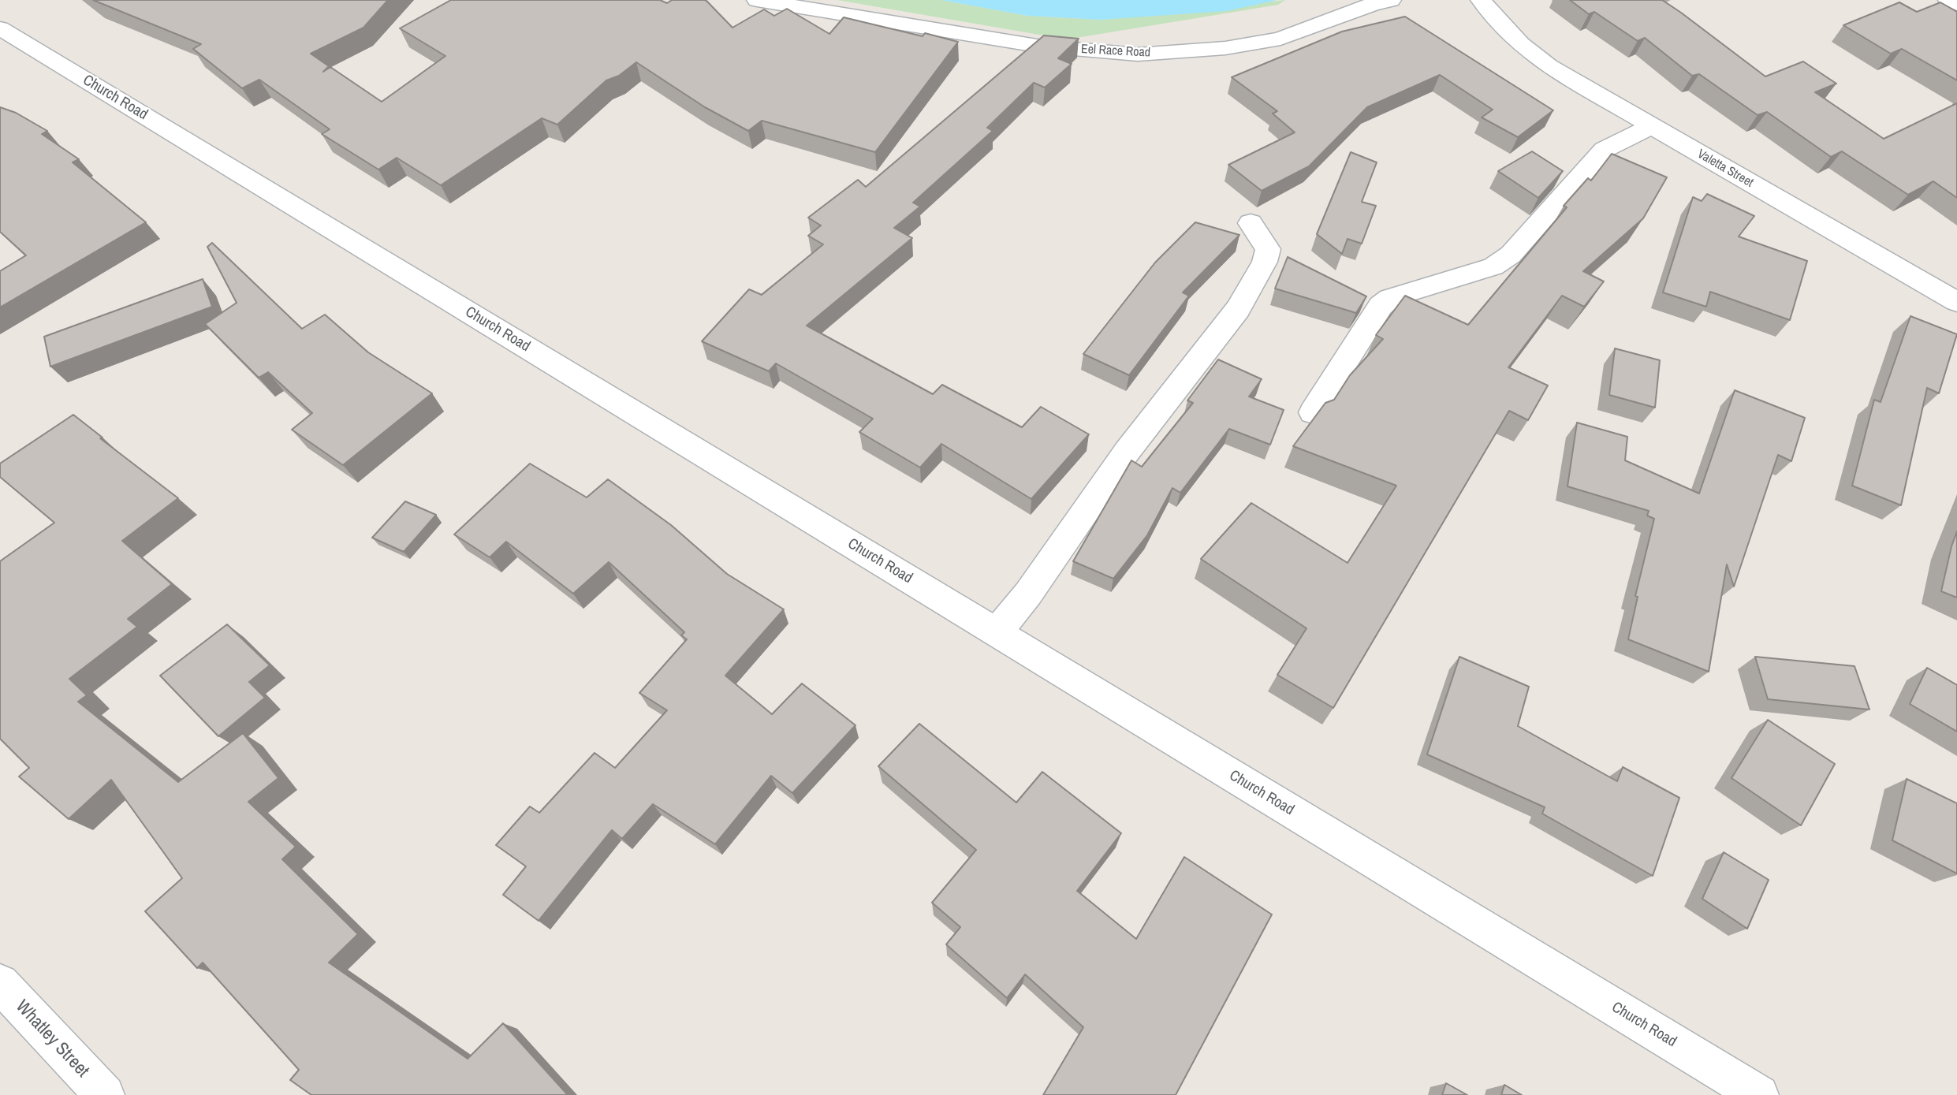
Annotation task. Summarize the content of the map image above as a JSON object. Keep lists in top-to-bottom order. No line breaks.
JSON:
{"streets":{"street":["Eel Race Road","Church Road","Valetta Street","Whatley Street"]}}
